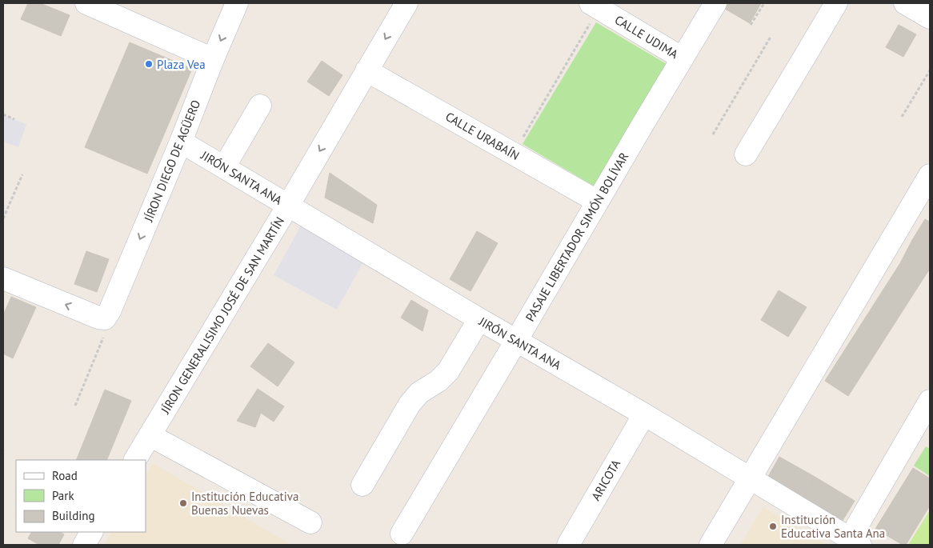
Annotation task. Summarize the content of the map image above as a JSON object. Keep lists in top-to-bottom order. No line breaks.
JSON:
{"streets":{"street":["CALLE UDIMA","CALLE URABAÍN","JÍRON DIEGO DE AGÜERO","JIRÓN SANTA ANA","PASAJE LIBERTADOR SIMÓN BOLÍVAR","JÍRON GENERALISIMO JOSÉ DE SAN MARTÍN","ARICOTA"]},"crossings":[["CALLE UDIMA","PASAJE LIBERTADOR SIMÓN BOLÍVAR"],["CALLE URABAÍN","PASAJE LIBERTADOR SIMÓN BOLÍVAR"],["CALLE URABAÍN","JÍRON GENERALISIMO JOSÉ DE SAN MARTÍN"],["JÍRON DIEGO DE AGÜERO","JIRÓN SANTA ANA"],["JIRÓN SANTA ANA","PASAJE LIBERTADOR SIMÓN BOLÍVAR"],["JIRÓN SANTA ANA","JÍRON GENERALISIMO JOSÉ DE SAN MARTÍN"],["JIRÓN SANTA ANA","ARICOTA"]],"one_way":["JÍRON DIEGO DE AGÜERO"],"places":["Plaza Vea","Institución Educativa Buenas Nuevas","Institución Educativa Santa Ana"],"legend":["Road","Park","Building"]}
